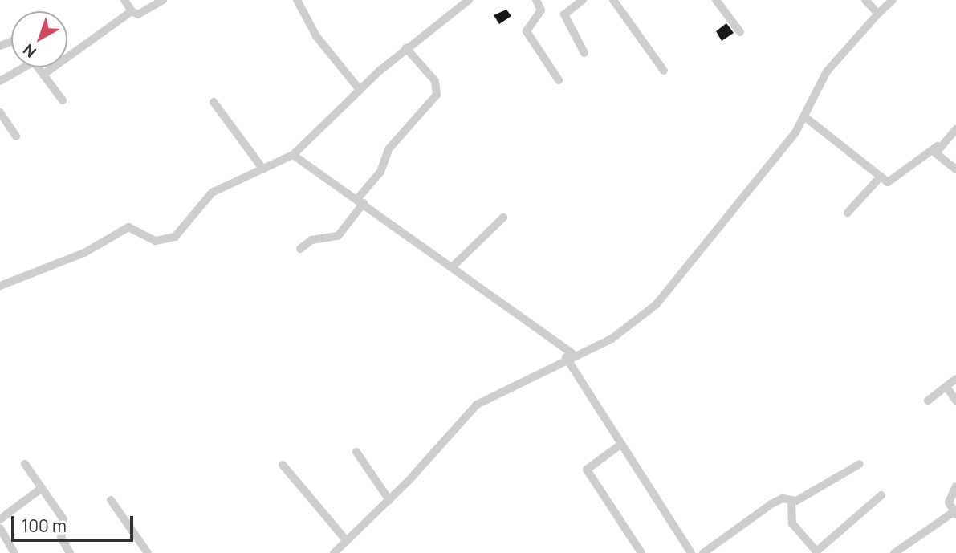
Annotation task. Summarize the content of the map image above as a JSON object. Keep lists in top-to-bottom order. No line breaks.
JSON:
{"scale_bar":"100 m","north":"bottom left"}
